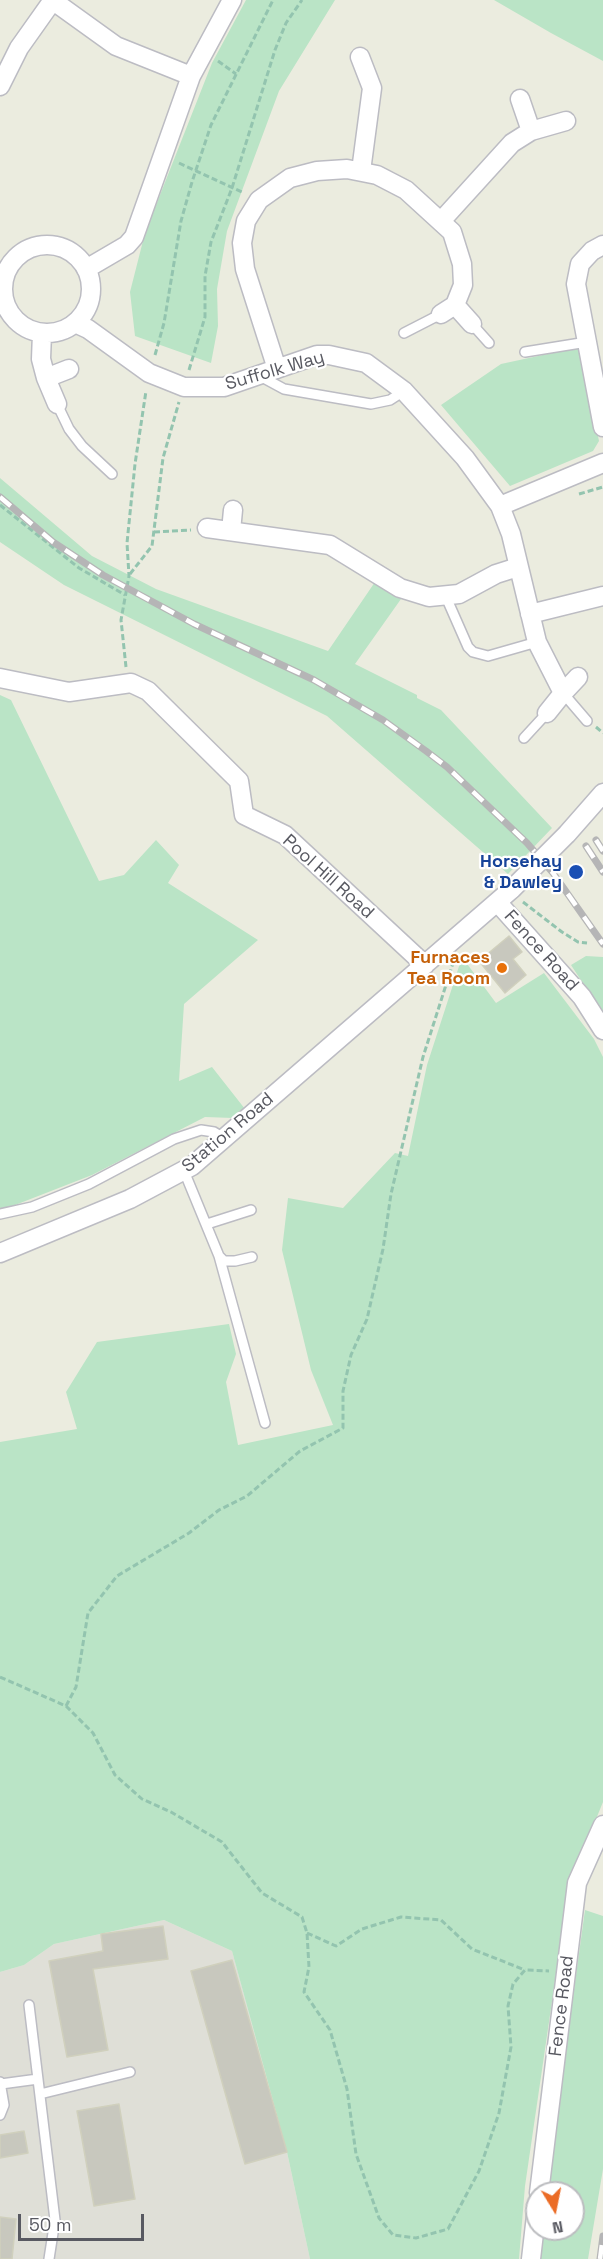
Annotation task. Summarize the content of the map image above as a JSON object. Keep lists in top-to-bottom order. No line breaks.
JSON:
{"streets":{"street":["Suffolk Way","Pool Hill Road","Fence Road","Station Road"]},"crossings":[["Pool Hill Road","Station Road"],["Fence Road","Station Road"]],"places":["Horsehay & Dawley","Furnaces Tea Room"],"scale_bar":"50 m","north":"bottom"}
